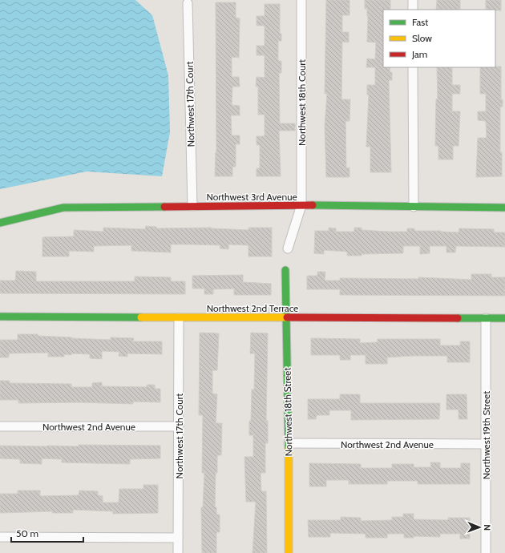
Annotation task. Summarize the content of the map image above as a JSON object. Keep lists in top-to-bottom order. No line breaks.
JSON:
{"streets":{"street":["Northwest 18th Court","Northwest 17th Court","Northwest 3rd Avenue","Northwest 2nd Terrace","Northwest 18th Street","Northwest 2nd Avenue","Northwest 19th Street"]},"crossings":[["Northwest 18th Court","Northwest 3rd Avenue"],["Northwest 17th Court","Northwest 3rd Avenue"],["Northwest 17th Court","Northwest 2nd Terrace"],["Northwest 17th Court","Northwest 2nd Avenue"],["Northwest 2nd Terrace","Northwest 18th Street"],["Northwest 2nd Terrace","Northwest 19th Street"],["Northwest 18th Street","Northwest 2nd Avenue"],["Northwest 2nd Avenue","Northwest 19th Street"]],"legend":["Fast","Slow","Jam"],"scale_bar":"50 m","north":"right"}
